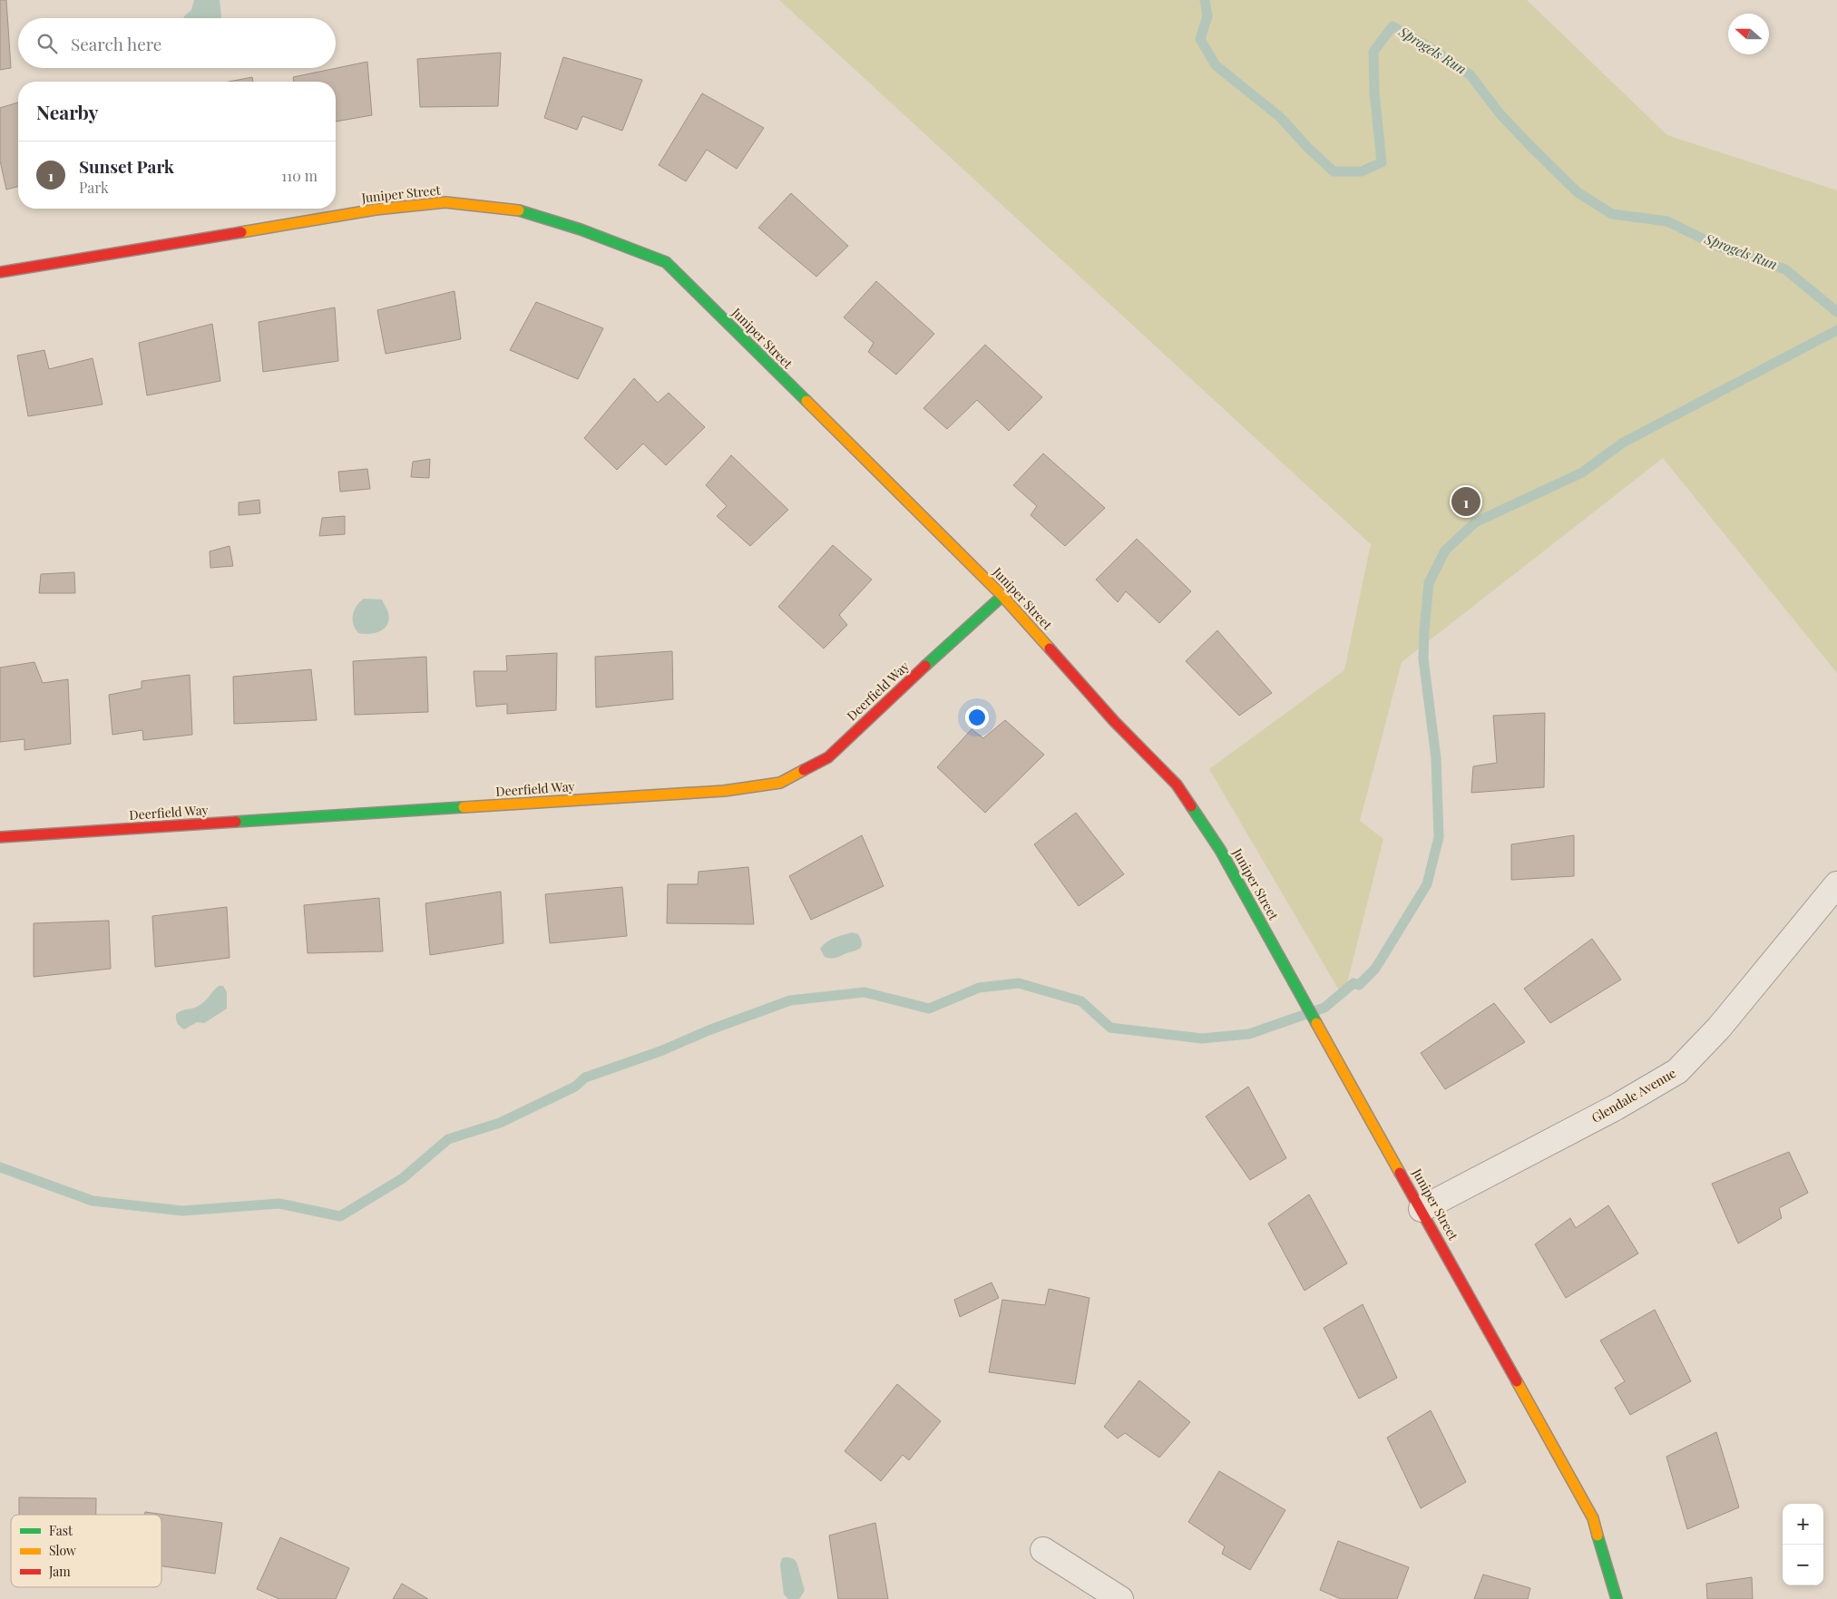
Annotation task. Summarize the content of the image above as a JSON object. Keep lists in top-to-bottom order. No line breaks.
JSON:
{"streets":{"street":["Juniper Street","Deerfield Way","Glendale Avenue"]},"crossings":[["Juniper Street","Deerfield Way"],["Juniper Street","Glendale Avenue"]],"water":["Sprogels Run"],"legend":["Fast","Slow","Jam"],"north":"left","page":{"search":"Search here","heading":"Nearby","list":[{"mark":"1","name":"Sunset Park","note":"Park","value":"110 m"}],"pins":"1","map_buttons":["+","−"]}}
